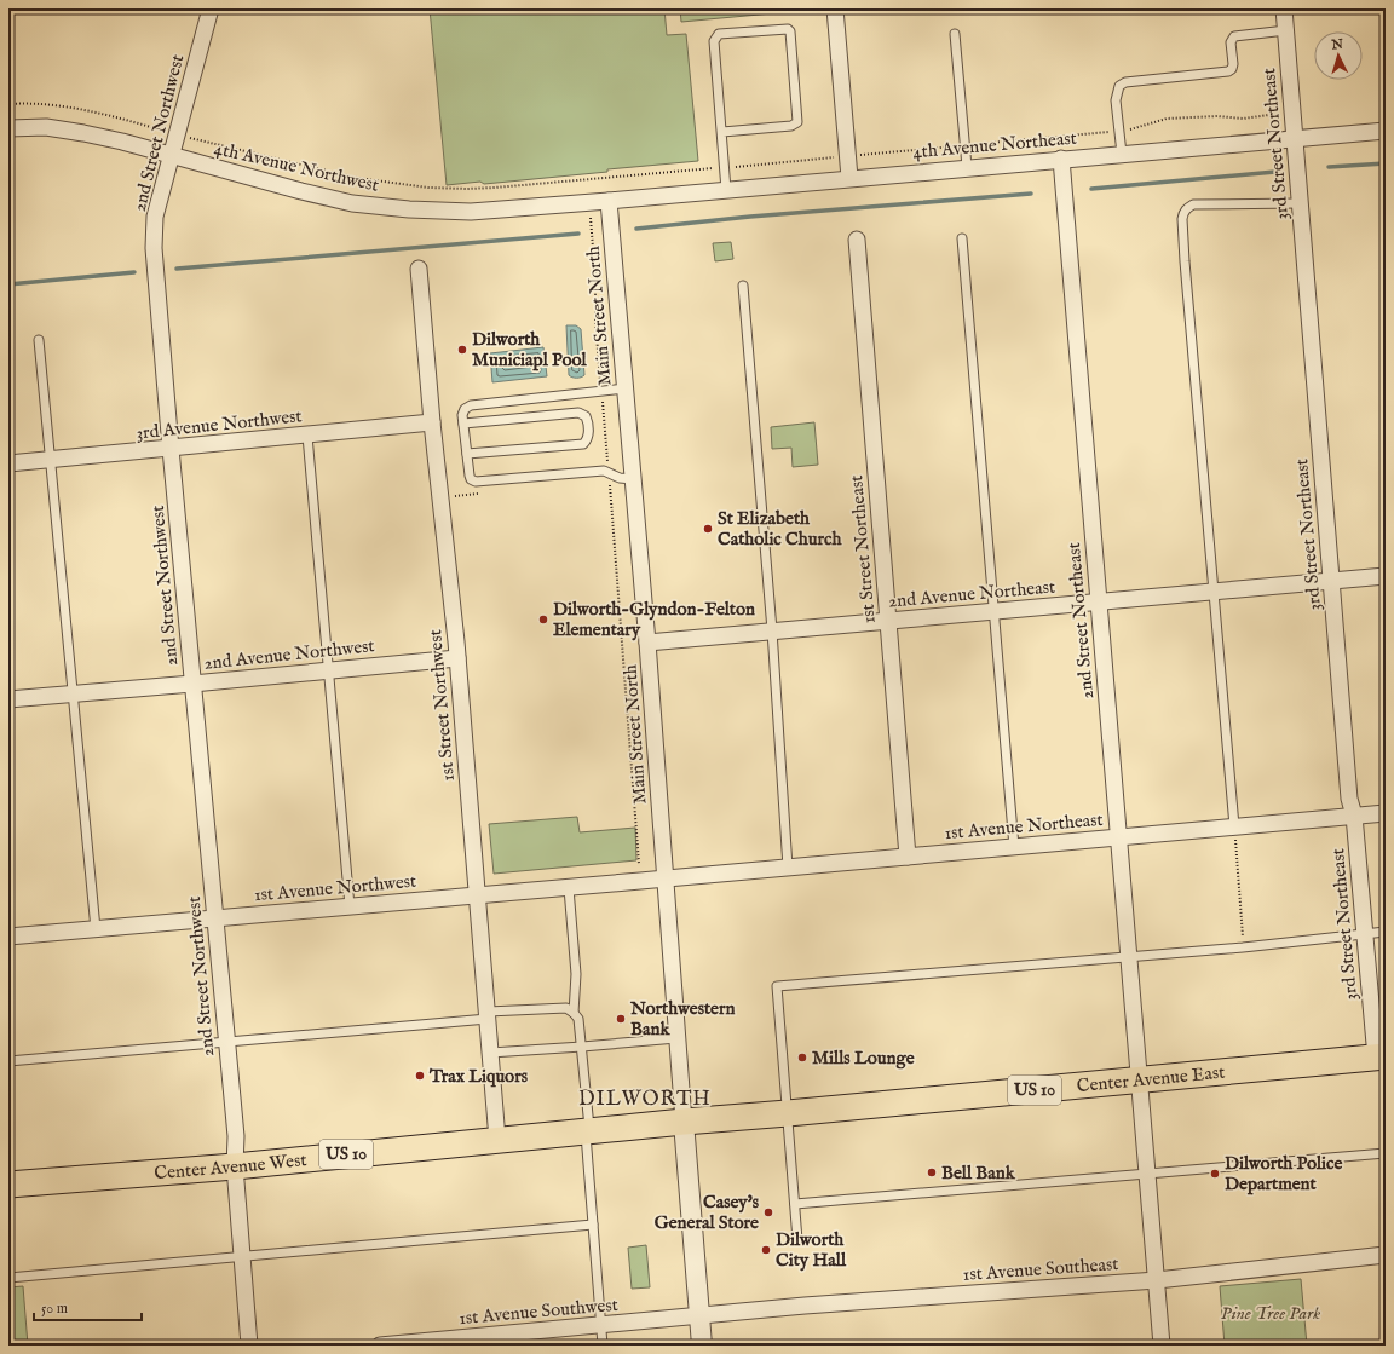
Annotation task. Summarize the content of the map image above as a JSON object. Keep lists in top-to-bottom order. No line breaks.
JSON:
{"streets":{"main road":["Center Avenue East","US 10","Center Avenue West"],"street":["2nd Street Northwest","3rd Street Northeast","4th Avenue Northeast","4th Avenue Northwest","Main Street North","3rd Avenue Northwest","1st Street Northeast","2nd Avenue Northeast","2nd Street Northeast","2nd Avenue Northwest","1st Street Northwest","1st Avenue Northeast","1st Avenue Northwest","1st Avenue Southeast","1st Avenue Southwest"]},"crossings":[["2nd Street Northwest","4th Avenue Northwest"],["2nd Street Northwest","3rd Avenue Northwest"],["2nd Street Northwest","2nd Avenue Northwest"],["2nd Street Northwest","1st Avenue Northwest"],["2nd Street Northwest","Center Avenue West"],["3rd Street Northeast","4th Avenue Northeast"],["3rd Street Northeast","2nd Avenue Northeast"],["3rd Street Northeast","1st Avenue Northeast"],["3rd Street Northeast","Center Avenue East"],["4th Avenue Northeast","4th Avenue Northwest"],["4th Avenue Northeast","Main Street North"],["4th Avenue Northeast","2nd Street Northeast"],["4th Avenue Northwest","Main Street North"],["Main Street North","2nd Avenue Northeast"],["Main Street North","1st Avenue Northeast"],["Main Street North","1st Avenue Northwest"],["Main Street North","Center Avenue East"],["Main Street North","Center Avenue West"],["3rd Avenue Northwest","1st Street Northwest"],["1st Street Northeast","2nd Avenue Northeast"],["1st Street Northeast","1st Avenue Northeast"],["2nd Avenue Northeast","2nd Street Northeast"],["2nd Street Northeast","1st Avenue Northeast"],["2nd Street Northeast","Center Avenue East"],["2nd Street Northeast","1st Avenue Southeast"],["2nd Avenue Northwest","1st Street Northwest"],["1st Street Northwest","1st Avenue Northwest"],["1st Street Northwest","Center Avenue West"],["1st Avenue Northeast","1st Avenue Northwest"],["Center Avenue East","Center Avenue West"],["1st Avenue Southeast","1st Avenue Southwest"]],"districts":["DILWORTH"],"parks":["Pine Tree Park"],"places":["Dilworth Municiapl Pool","St Elizabeth Catholic Church","Dilworth-Glyndon-Felton Elementary","Northwestern Bank","Mills Lounge","Trax Liquors","Bell Bank","Dilworth Police Department","Casey's General Store","Dilworth City Hall"],"scale_bar":"50 m","north":"top"}
